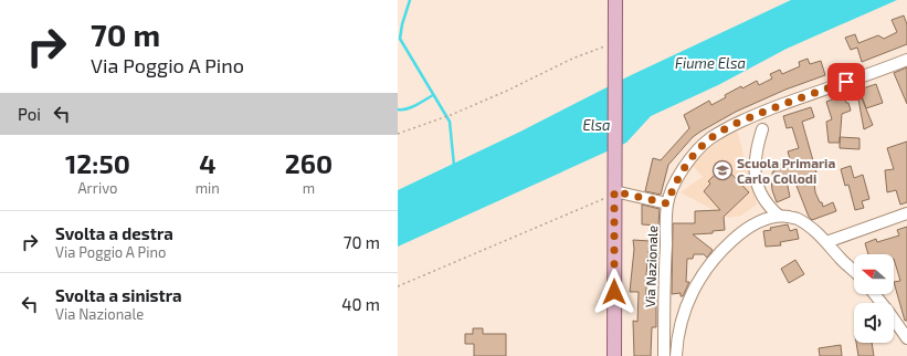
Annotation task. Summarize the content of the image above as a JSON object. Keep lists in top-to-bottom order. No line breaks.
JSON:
{"streets":{"street":["Via Nazionale"]},"water":["Fiume Elsa","Elsa"],"places":{"school or university":["Scuola Primaria Carlo Collodi"]},"north":"left","page":{"turn":["70 m","Via Poggio A Pino"],"then":"Poi","eta":["12:50","Arrivo","4","min","260","m"],"list":[{"name":"Svolta a destra","note":"Via Poggio A Pino","value":"70 m"},{"name":"Svolta a sinistra","note":"Via Nazionale","value":"40 m"}]}}
